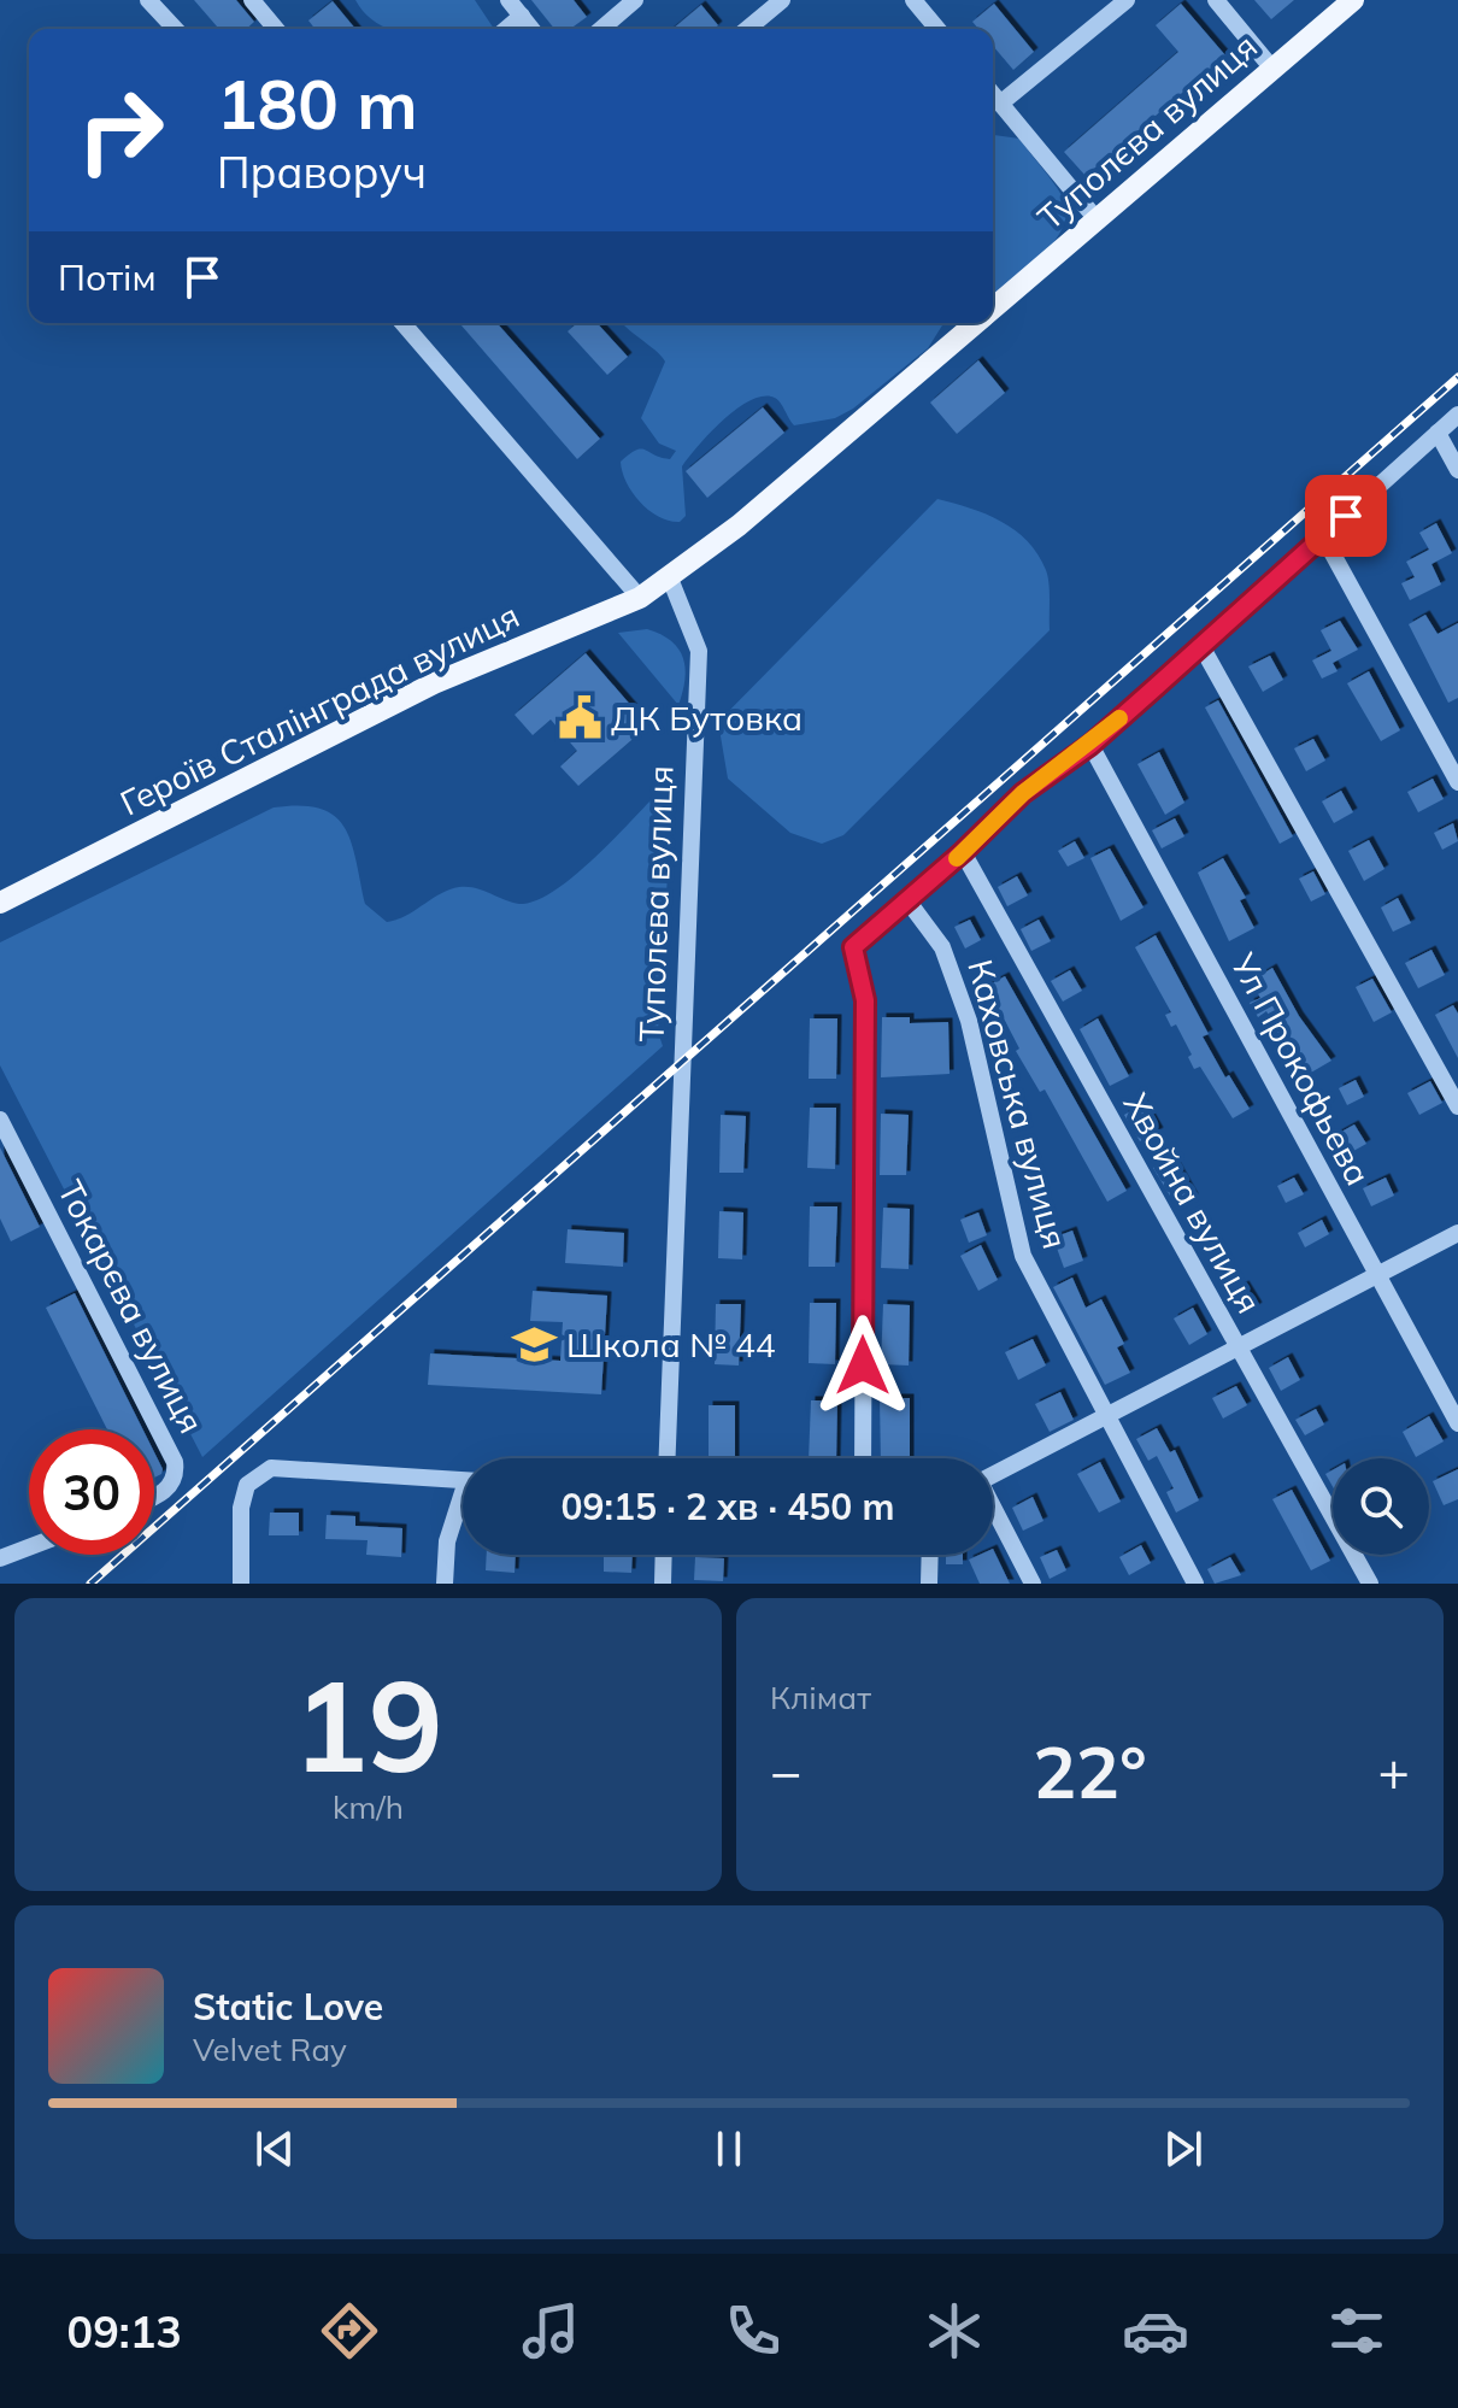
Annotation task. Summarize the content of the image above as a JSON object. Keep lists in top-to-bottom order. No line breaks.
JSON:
{"streets":{"main road":["Туполєва вулиця","Героїв Сталінграда вулиця"],"street":["Ул Прокофьева","Каховська вулиця","Хвойна вулиця","Токарєва вулиця"]},"crossings":[["Туполєва вулиця","Героїв Сталінграда вулиця"]],"places":{"public building":["ДК Бутовка"],"school or university":["Школа № 44"]},"page":{"turn":["180 m","Праворуч"],"then":"Потім","limit":"30","trip":"09:15 · 2 хв · 450 m","tile":[["19","km/h"],"Клімат"],"heat":["−","22°","+"],"song":["Static Love","Velvet Ray"],"tabs":"09:13"}}
